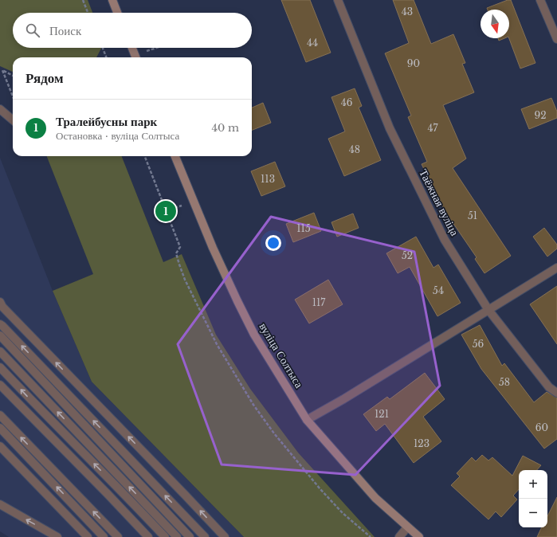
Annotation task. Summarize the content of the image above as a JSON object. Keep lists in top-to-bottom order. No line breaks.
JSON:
{"streets":{"main road":["вуліца Солтыса"],"street":["Таёжная вуліца"]},"house_numbers":["43","44","90","46","92","47","48","113","51","115","52","54","117","56","58","121","60","123"],"north":"bottom","page":{"search":"Поиск","heading":"Рядом","list":[{"mark":"1","name":"Тралейбусны парк","note":"Остановка · вуліца Солтыса","value":"40 m"}],"pins":"1","map_buttons":["+","−"]}}
